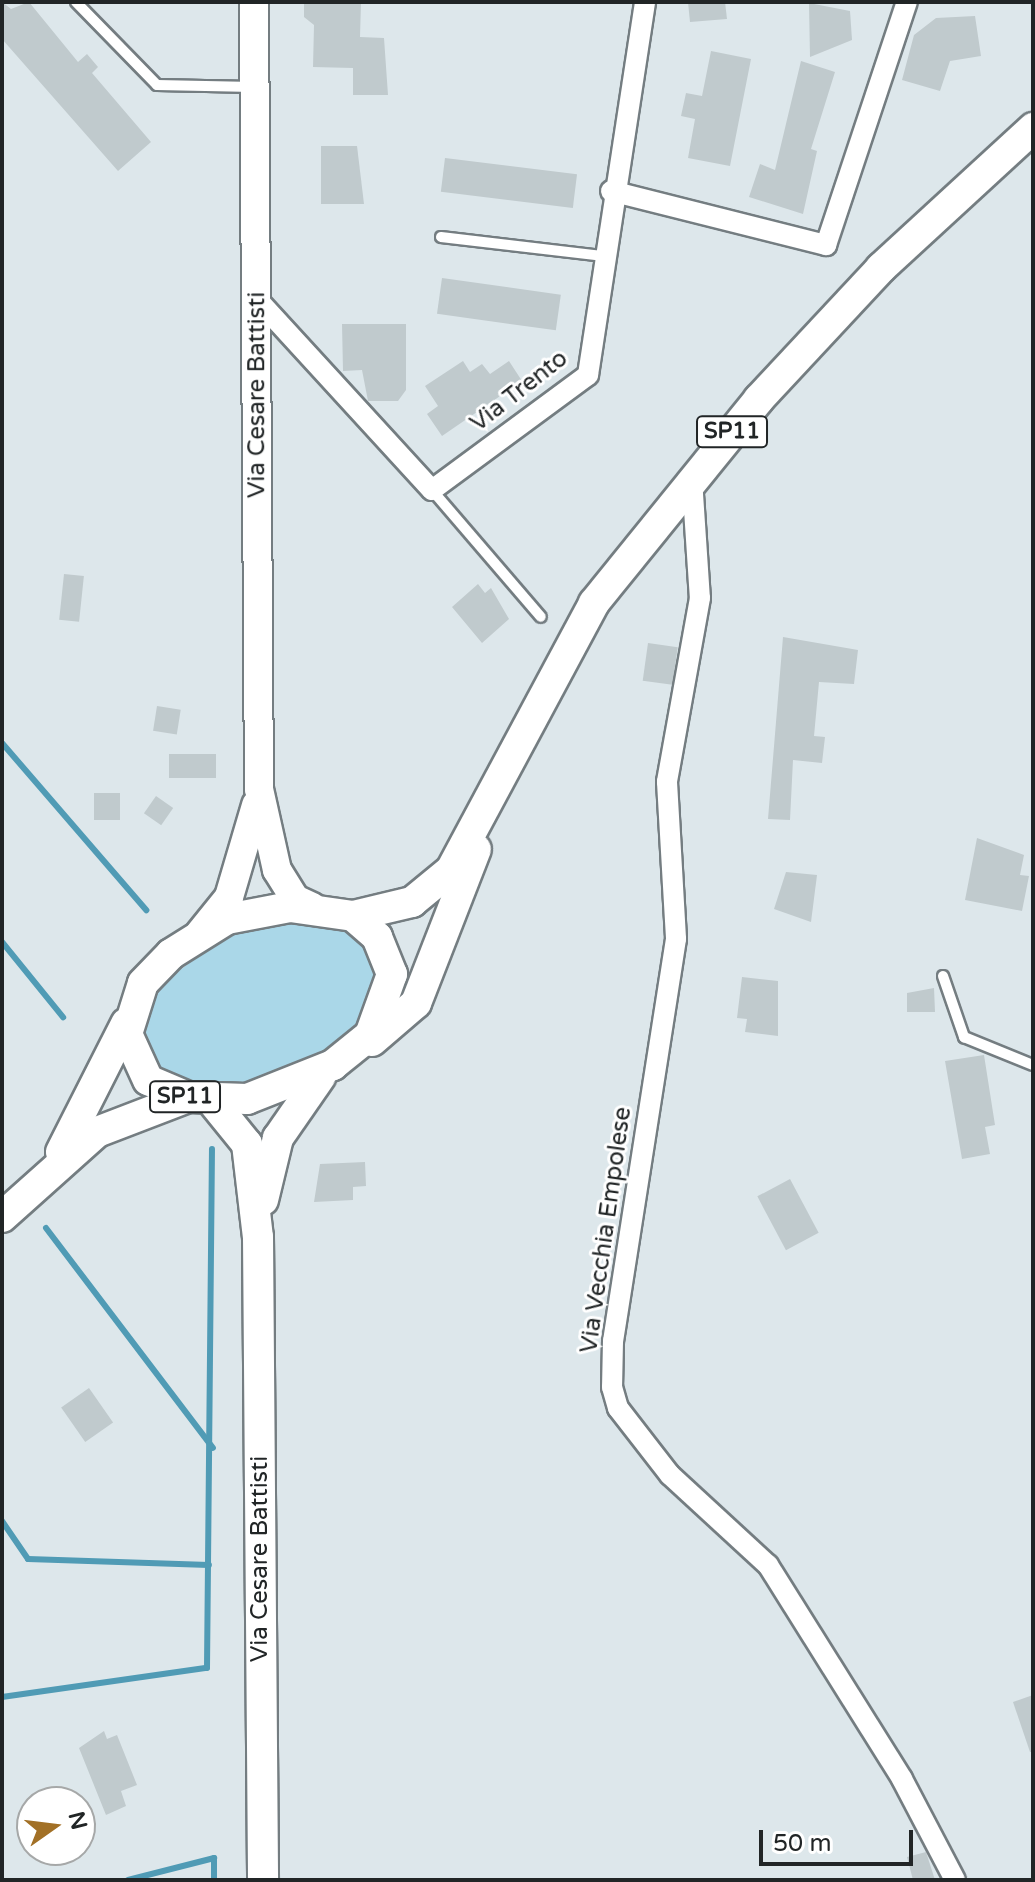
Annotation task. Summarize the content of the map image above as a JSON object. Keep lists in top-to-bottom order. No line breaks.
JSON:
{"streets":{"main road":["Via Cesare Battisti","SP11"],"street":["Via Trento","Via Vecchia Empolese"]},"crossings":[["Via Cesare Battisti","SP11"],["SP11","Via Vecchia Empolese"]],"scale_bar":"50 m","north":"right"}
